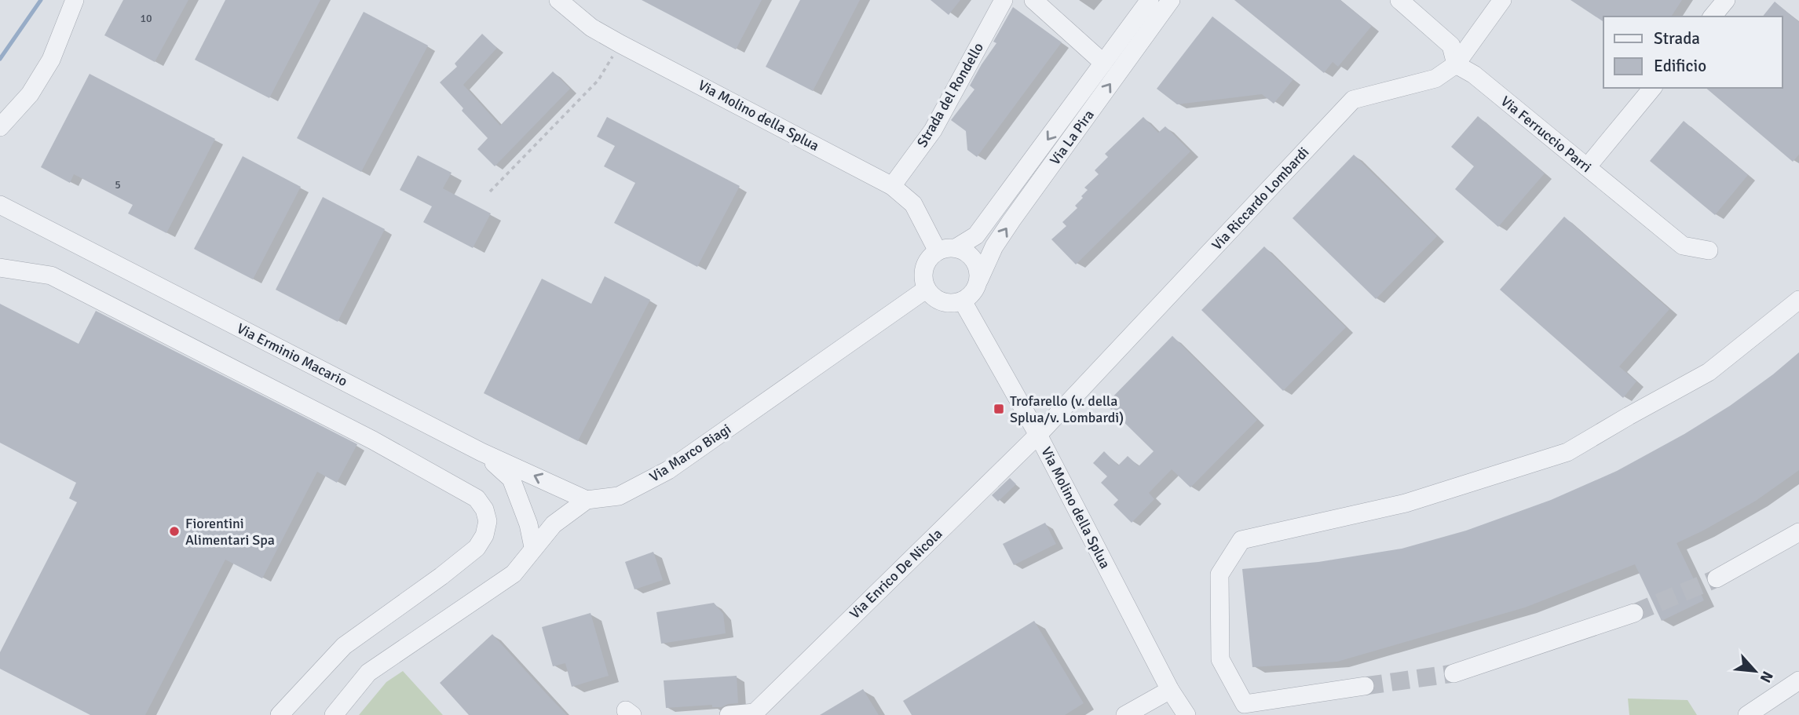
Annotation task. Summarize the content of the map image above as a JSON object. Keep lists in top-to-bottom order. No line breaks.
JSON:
{"streets":{"street":["Strada del Rondello","Via Molino della Splua","Via Ferruccio Parri","Via La Pira","Via Riccardo Lombardi","Via Erminio Macario","Via Marco Biagi","Via Enrico De Nicola"]},"crossings":[["Strada del Rondello","Via Molino della Splua"],["Via Molino della Splua","Via La Pira"],["Via Molino della Splua","Via Riccardo Lombardi"],["Via Molino della Splua","Via Marco Biagi"],["Via Molino della Splua","Via Enrico De Nicola"],["Via Ferruccio Parri","Via Riccardo Lombardi"],["Via La Pira","Via Marco Biagi"],["Via Riccardo Lombardi","Via Enrico De Nicola"],["Via Erminio Macario","Via Marco Biagi"]],"places":{"transit":["Trofarello (v. della Splua/v. Lombardi)"],"other":["Fiorentini Alimentari Spa"]},"house_numbers":["10","5"],"legend":["Strada","Edificio"],"north":"bottom right"}
